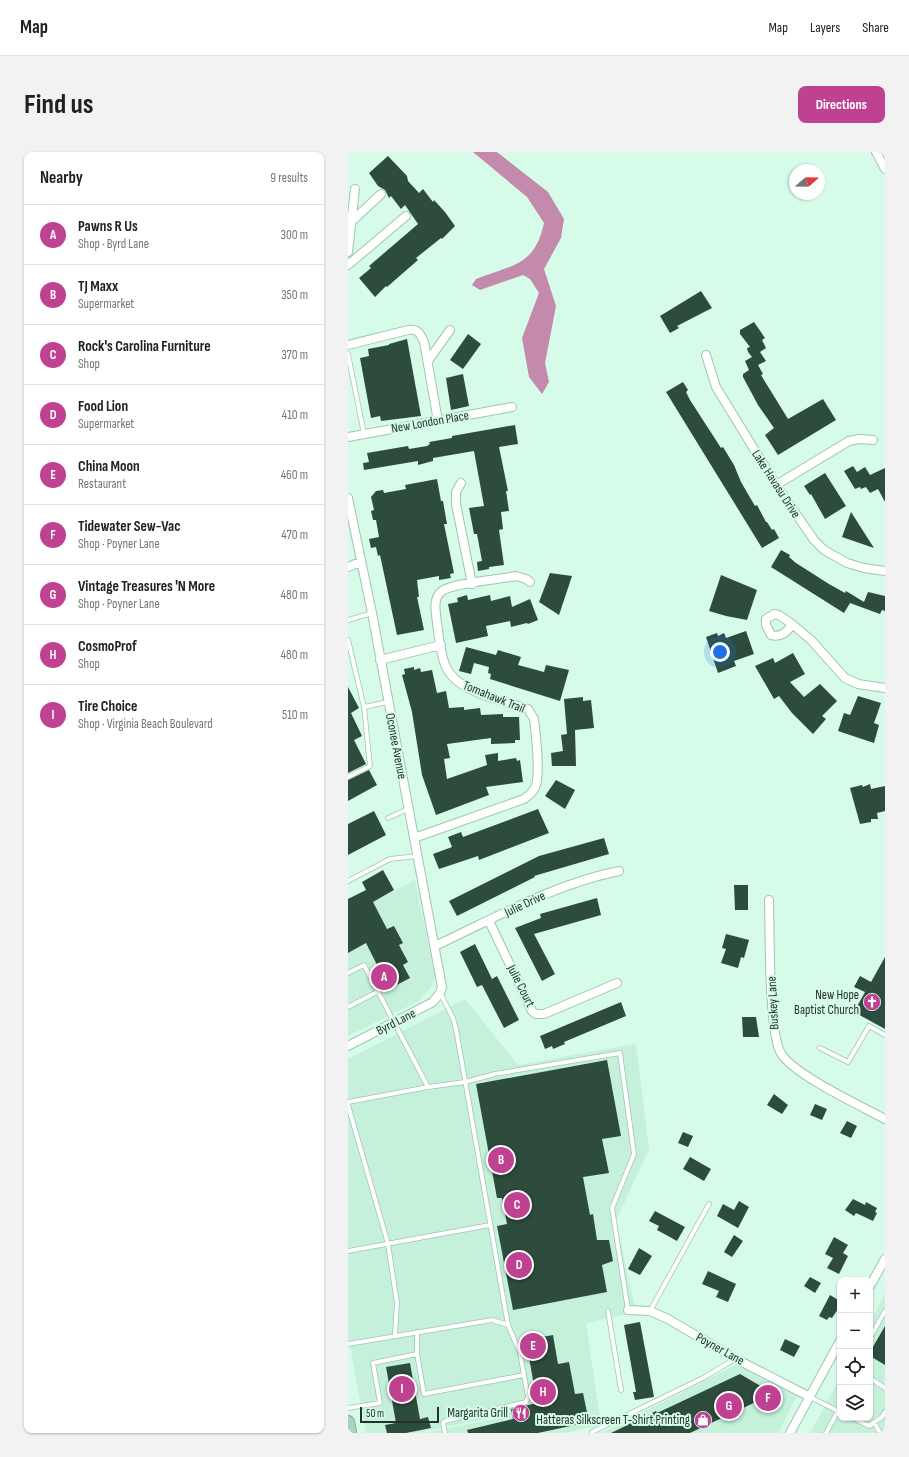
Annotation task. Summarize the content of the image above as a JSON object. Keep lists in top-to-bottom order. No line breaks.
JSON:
{"streets":{"street":["New London Place","Lake Havasu Drive","Tomahawk Trail","Oconee Avenue","Julie Drive","Julie Court","Buskey Lane","Byrd Lane","Poyner Lane"]},"crossings":[["Tomahawk Trail","Oconee Avenue"],["Oconee Avenue","Julie Drive"],["Oconee Avenue","Byrd Lane"],["Julie Drive","Julie Court"]],"places":{"church":["New Hope Baptist Church"],"restaurant":["Margarita Grill"],"shop":["Hatteras Silkscreen T-Shirt Printing"]},"scale_bar":"50 m","north":"right","page":{"header":"Map","nav":["Map","Layers","Share"],"buttons":"Directions","title":"Find us","heading":["Nearby","9 results"],"list":[{"mark":"A","name":"Pawns R Us","note":"Shop · Byrd Lane","value":"300 m"},{"mark":"B","name":"TJ Maxx","note":"Supermarket","value":"350 m"},{"mark":"C","name":"Rock's Carolina Furniture","note":"Shop","value":"370 m"},{"mark":"D","name":"Food Lion","note":"Supermarket","value":"410 m"},{"mark":"E","name":"China Moon","note":"Restaurant","value":"460 m"},{"mark":"F","name":"Tidewater Sew-Vac","note":"Shop · Poyner Lane","value":"470 m"},{"mark":"G","name":"Vintage Treasures 'N More","note":"Shop · Poyner Lane","value":"480 m"},{"mark":"H","name":"CosmoProf","note":"Shop","value":"480 m"},{"mark":"I","name":"Tire Choice","note":"Shop · Virginia Beach Boulevard","value":"510 m"}],"pins":["A","B","C","D","E","I","H","F","G"],"map_buttons":["+","−"],"scale":"50 m"}}
